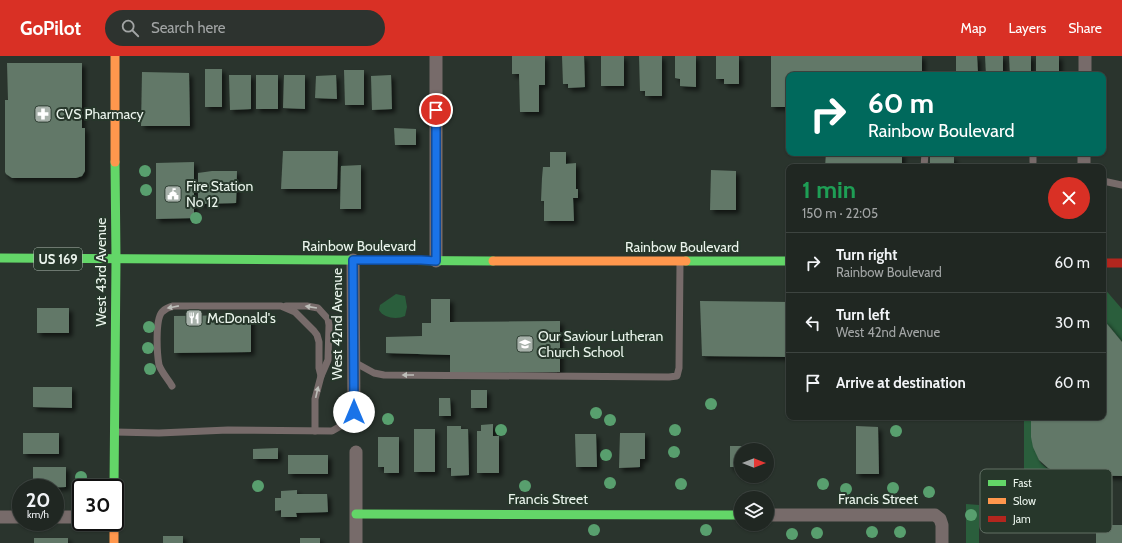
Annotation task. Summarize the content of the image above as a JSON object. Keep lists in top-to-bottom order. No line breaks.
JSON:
{"streets":{"street":["Rainbow Boulevard","US 169","West 43rd Avenue","West 42nd Avenue","Francis Street"]},"crossings":[["Rainbow Boulevard","West 43rd Avenue"],["Rainbow Boulevard","West 42nd Avenue"]],"places":{"pharmacy":["CVS Pharmacy"],"public building":["Fire Station No 12"],"restaurant":["McDonald's"],"school or university":["Our Saviour Lutheran Church School"]},"legend":["Fast","Slow","Jam"],"north":"right","page":{"header":"GoPilot","search":"Search here","nav":["Map","Layers","Share"],"turn":["60 m","Rainbow Boulevard"],"heading":["1 min","150 m · 22:05"],"list":[{"name":"Turn right","note":"Rainbow Boulevard","value":"60 m"},{"name":"Turn left","note":"West 42nd Avenue","value":"30 m"},{"name":"Arrive at destination","value":"60 m"}],"speed":"20 km/h","limit":"30"}}
